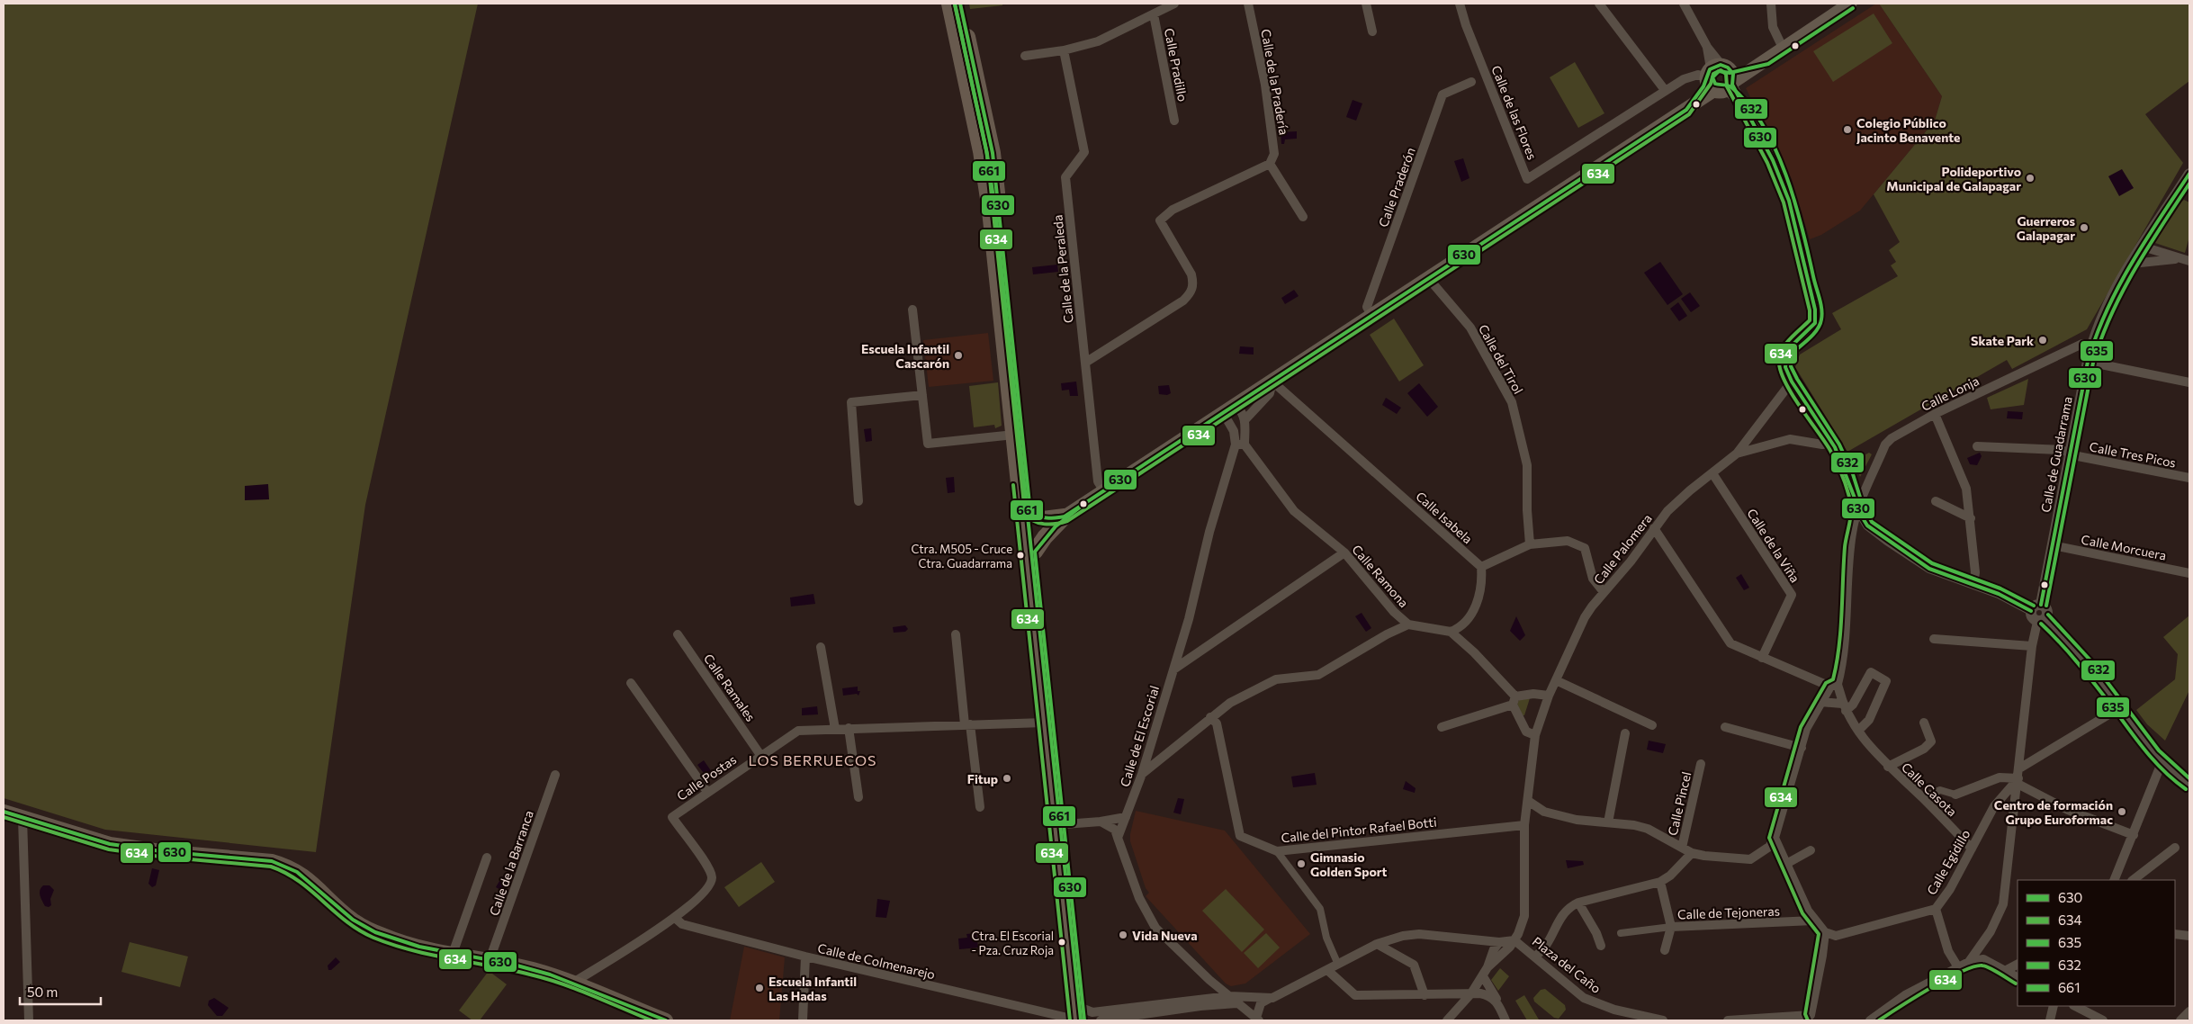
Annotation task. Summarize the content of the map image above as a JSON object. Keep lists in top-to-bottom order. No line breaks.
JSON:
{"streets":{"street":["Calle Pradillo","Calle de la Pradería","Calle de las Flores","Calle Praderón","Calle de la Peraleda","Calle del Tirol","Calle Lonja","Calle de Guadarrama","Calle Tres Picos","Calle Isabela","Calle de la Viña","Calle Morcuera","Calle Palomera","Calle Ramona","Calle Ramales","Calle de El Escorial","Calle Postas","Calle Casota","Calle Pincel","Calle del Pintor Rafael Botti","Calle Egidillo","Calle de la Barranca","Calle de Tejoneras","Calle de Colmenarejo","Plaza del Caño"]},"crossings":[["Calle Lonja","Calle de Guadarrama"],["Calle Lonja","Calle Casota"],["Calle de Guadarrama","Calle Tres Picos"],["Calle de Guadarrama","Calle Morcuera"],["Calle de la Viña","Calle Palomera"],["Calle Ramona","Calle de El Escorial"],["Calle Ramales","Calle Postas"],["Calle Postas","Calle de Colmenarejo"],["Calle Casota","Calle Egidillo"],["Calle de Colmenarejo","Plaza del Caño"]],"districts":["LOS BERRUECOS"],"places":["Colegio Público Jacinto Benavente","Polideportivo Municipal de Galapagar","Guerreros Galapagar","Skate Park","Escuela Infantil Cascarón","Ctra. M505 - Cruce Ctra. Guadarrama","Fitup","Centro de formación Grupo Euroformac","Gimnasio Golden Sport","Vida Nueva","Ctra. El Escorial - Pza. Cruz Roja","Escuela Infantil Las Hadas"],"lines":["transit line 630","transit line 661","transit line 634","transit line 632","transit line 635"],"legend":["630","634","635","632","661"],"scale_bar":"50 m"}
